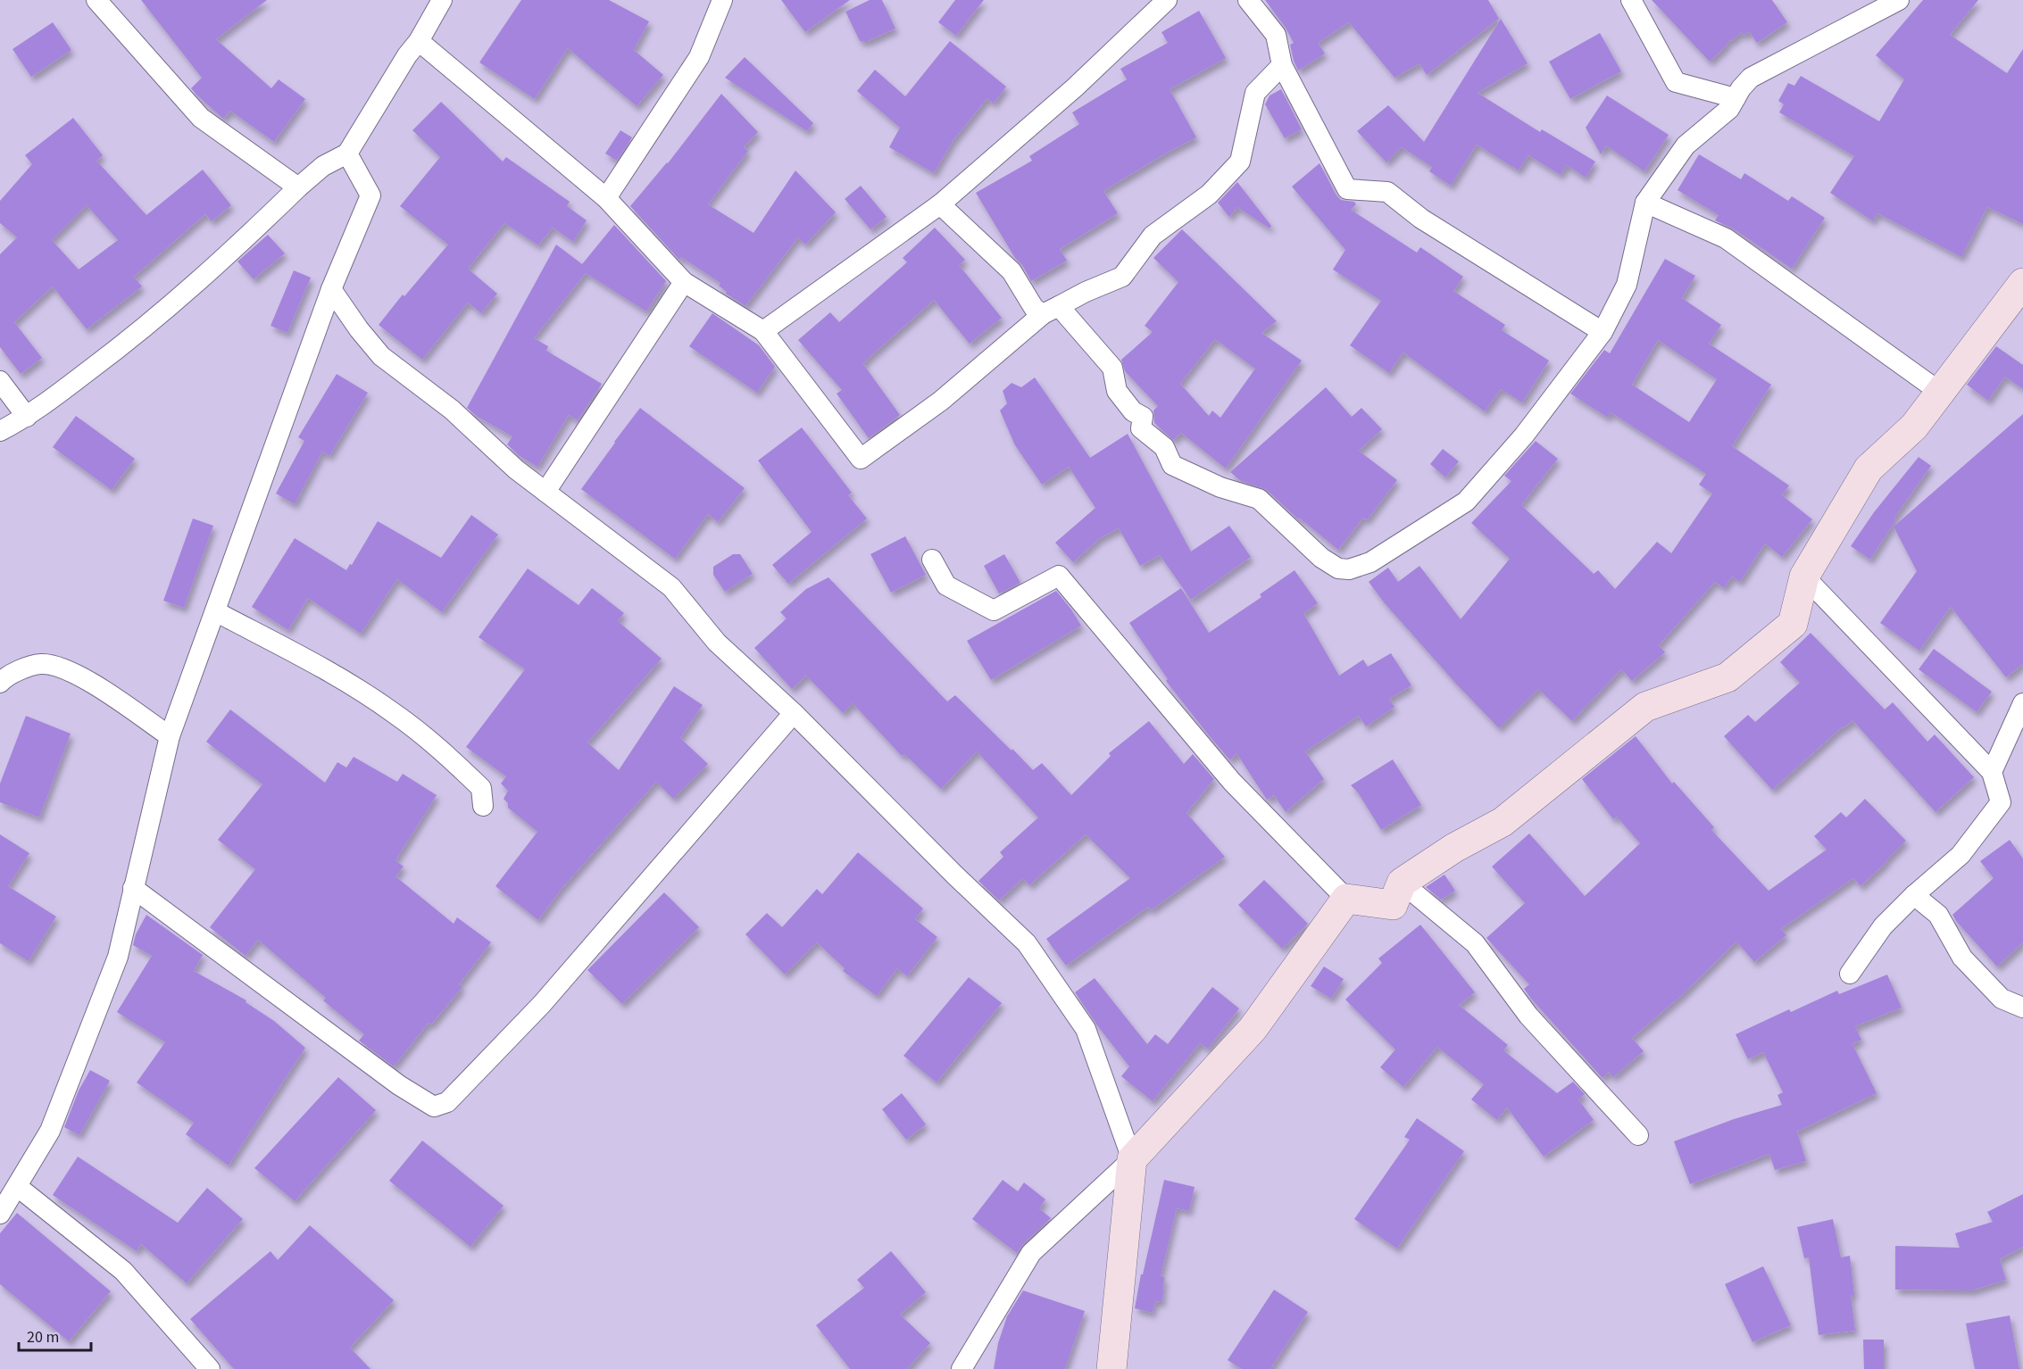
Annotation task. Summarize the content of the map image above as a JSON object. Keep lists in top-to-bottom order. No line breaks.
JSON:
{"scale_bar":"20 m"}
